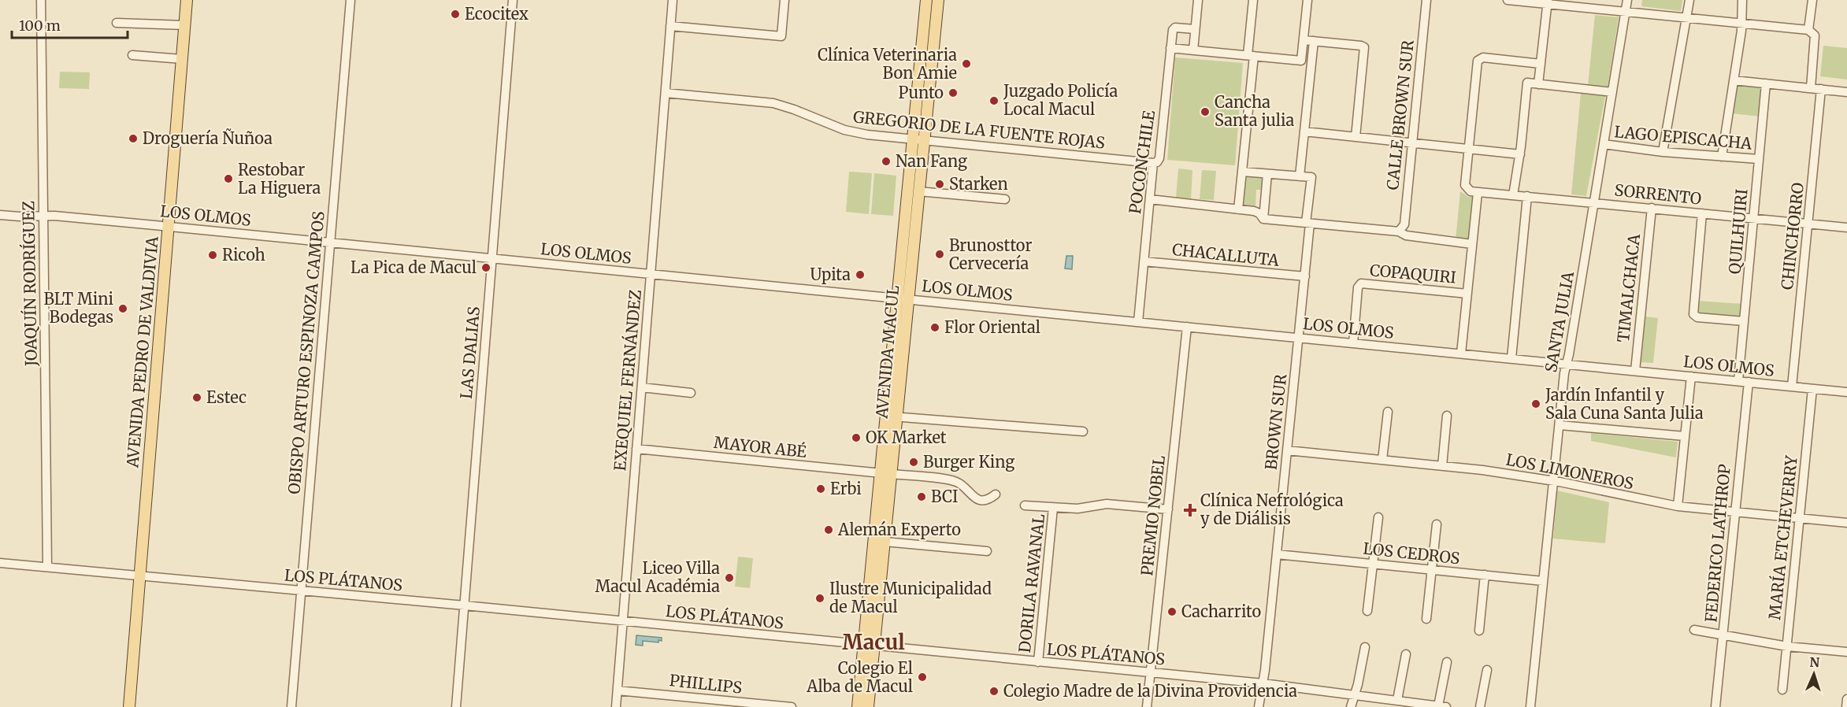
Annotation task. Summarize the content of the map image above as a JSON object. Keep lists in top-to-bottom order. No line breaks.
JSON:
{"streets":{"main road":["AVENIDA PEDRO DE VALDIVIA","AVENIDA MACUL"],"street":["CALLE BROWN SUR","GREGORIO DE LA FUENTE ROJAS","LAGO EPISCACHA","POCONCHILE","SORRENTO","LOS OLMOS","QUILHUIRI","CHINCHORRO","CHACALLUTA","COPAQUIRI","JOAQUÍN RODRÍGUEZ","TIMALCHACA","SANTA JULIA","OBISPO ARTURO ESPINOZA CAMPOS","LAS DALIAS","EXEQUIEL FERNÁNDEZ","BROWN SUR","MAYOR ABÉ","LOS LIMONEROS","PREMIO NOBEL","MARÍA ETCHEVERRY","FEDERICO LATHROP","LOS CEDROS","LOS PLÁTANOS","DORILA RAVANAL","PHILLIPS"]},"crossings":[["GREGORIO DE LA FUENTE ROJAS","POCONCHILE"],["GREGORIO DE LA FUENTE ROJAS","AVENIDA MACUL"],["GREGORIO DE LA FUENTE ROJAS","EXEQUIEL FERNÁNDEZ"],["LAGO EPISCACHA","QUILHUIRI"],["LAGO EPISCACHA","SANTA JULIA"],["POCONCHILE","LOS OLMOS"],["POCONCHILE","CHACALLUTA"],["SORRENTO","QUILHUIRI"],["SORRENTO","CHINCHORRO"],["SORRENTO","TIMALCHACA"],["SORRENTO","SANTA JULIA"],["LOS OLMOS","QUILHUIRI"],["LOS OLMOS","CHINCHORRO"],["LOS OLMOS","COPAQUIRI"],["LOS OLMOS","JOAQUÍN RODRÍGUEZ"],["LOS OLMOS","TIMALCHACA"],["LOS OLMOS","SANTA JULIA"],["LOS OLMOS","AVENIDA PEDRO DE VALDIVIA"],["LOS OLMOS","AVENIDA MACUL"],["LOS OLMOS","OBISPO ARTURO ESPINOZA CAMPOS"],["LOS OLMOS","LAS DALIAS"],["LOS OLMOS","EXEQUIEL FERNÁNDEZ"],["LOS OLMOS","BROWN SUR"],["LOS OLMOS","PREMIO NOBEL"],["LOS OLMOS","MARÍA ETCHEVERRY"],["LOS OLMOS","FEDERICO LATHROP"],["CHACALLUTA","BROWN SUR"],["JOAQUÍN RODRÍGUEZ","LOS PLÁTANOS"],["SANTA JULIA","LOS LIMONEROS"],["SANTA JULIA","LOS CEDROS"],["AVENIDA PEDRO DE VALDIVIA","LOS PLÁTANOS"],["AVENIDA MACUL","MAYOR ABÉ"],["AVENIDA MACUL","LOS PLÁTANOS"],["OBISPO ARTURO ESPINOZA CAMPOS","LOS PLÁTANOS"],["LAS DALIAS","LOS PLÁTANOS"],["EXEQUIEL FERNÁNDEZ","MAYOR ABÉ"],["EXEQUIEL FERNÁNDEZ","LOS PLÁTANOS"],["EXEQUIEL FERNÁNDEZ","PHILLIPS"],["BROWN SUR","LOS LIMONEROS"],["BROWN SUR","LOS CEDROS"],["BROWN SUR","LOS PLÁTANOS"],["LOS LIMONEROS","MARÍA ETCHEVERRY"],["LOS LIMONEROS","FEDERICO LATHROP"],["PREMIO NOBEL","LOS PLÁTANOS"],["LOS PLÁTANOS","DORILA RAVANAL"]],"districts":["Macul"],"places":{"other":["Ecocitex","Clínica Veterinaria Bon Amie","Punto","Juzgado Policía Local Macul","Cancha Santa julia","Droguería Ñuñoa","Nan Fang","Restobar La Higuera","Starken","Brunosttor Cervecería","Ricoh","La Pica de Macul","Upita","BLT Mini Bodegas","Flor Oriental","Estec","Jardín Infantil y Sala Cuna Santa Julia","OK Market","Burger King","Erbi","BCI","Alemán Experto","Liceo Villa Macul Académia","Ilustre Municipalidad de Macul","Cacharrito","Colegio El Alba de Macul","Colegio Madre de la Divina Providencia"],"health":["Clínica Nefrológica y de Diálisis"]},"scale_bar":"100 m","north":"top"}
